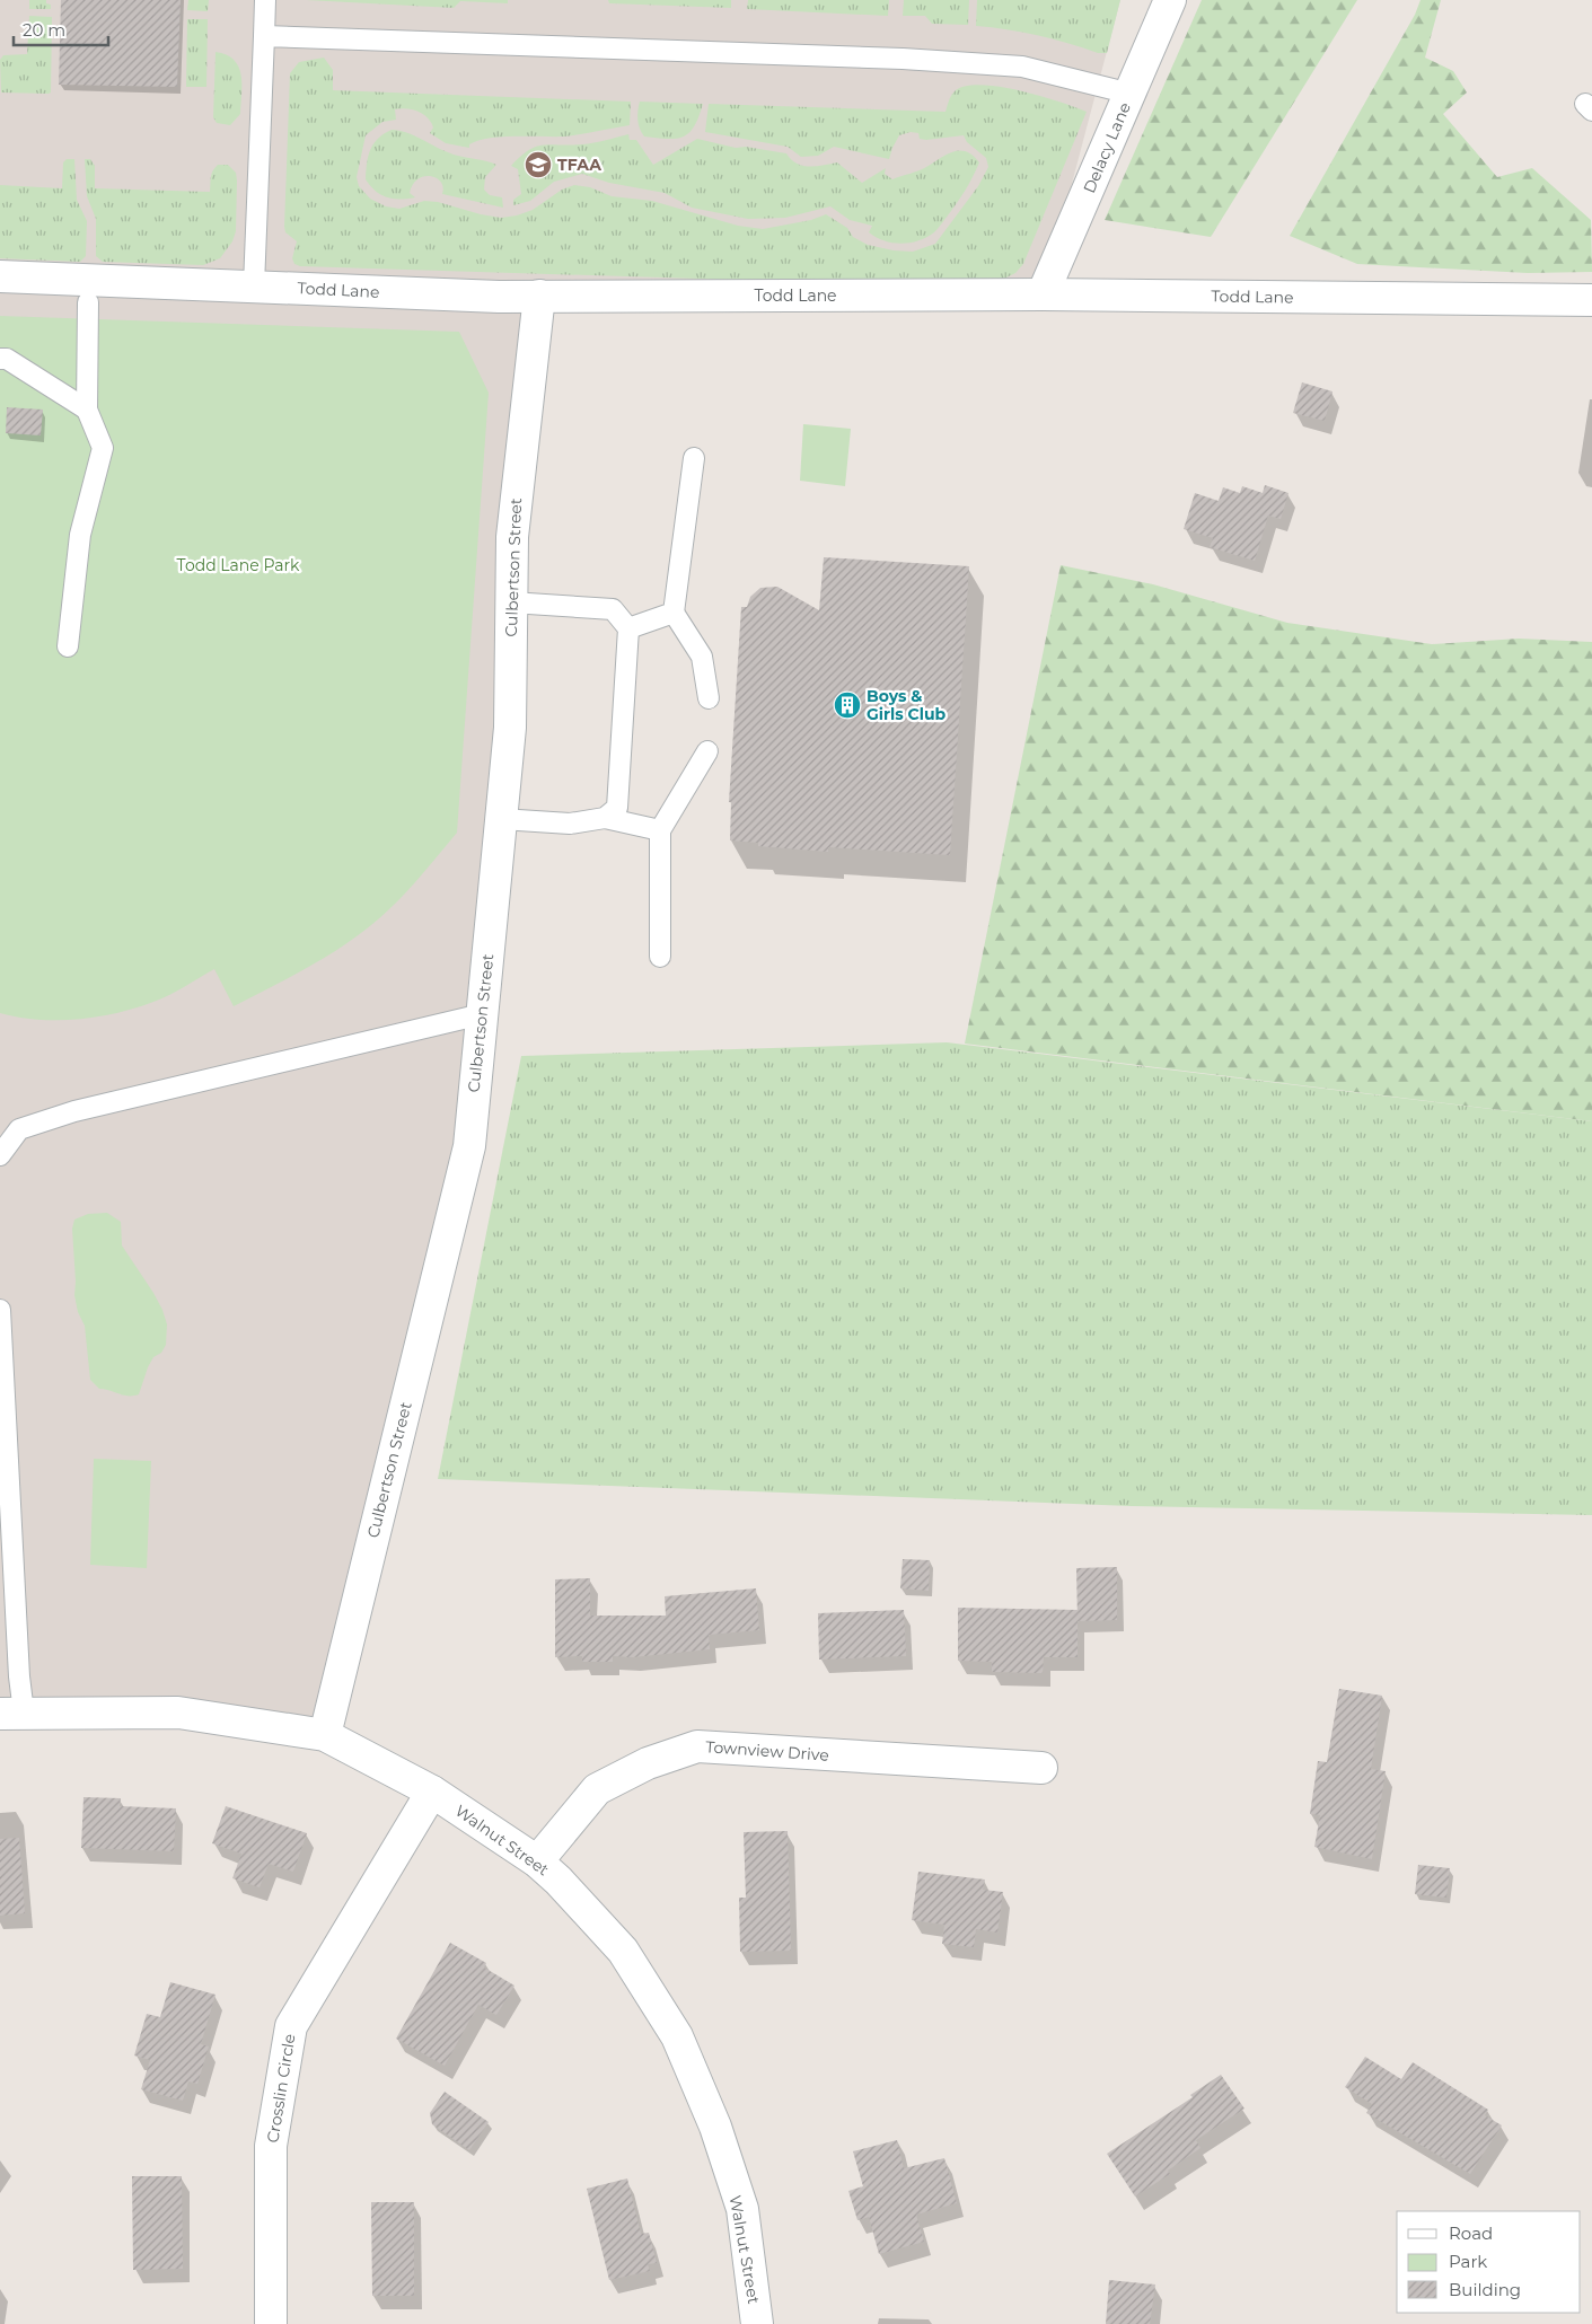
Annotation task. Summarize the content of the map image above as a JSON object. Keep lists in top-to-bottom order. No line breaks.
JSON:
{"streets":{"street":["Delacy Lane","Todd Lane","Culbertson Street","Townview Drive","Walnut Street","Crosslin Circle"]},"crossings":[["Delacy Lane","Todd Lane"],["Todd Lane","Culbertson Street"],["Culbertson Street","Walnut Street"],["Townview Drive","Walnut Street"],["Walnut Street","Crosslin Circle"]],"parks":["Todd Lane Park"],"places":{"school or university":["TFAA"],"building":["Boys & Girls Club"]},"legend":["Road","Park","Building"],"scale_bar":"20 m"}
